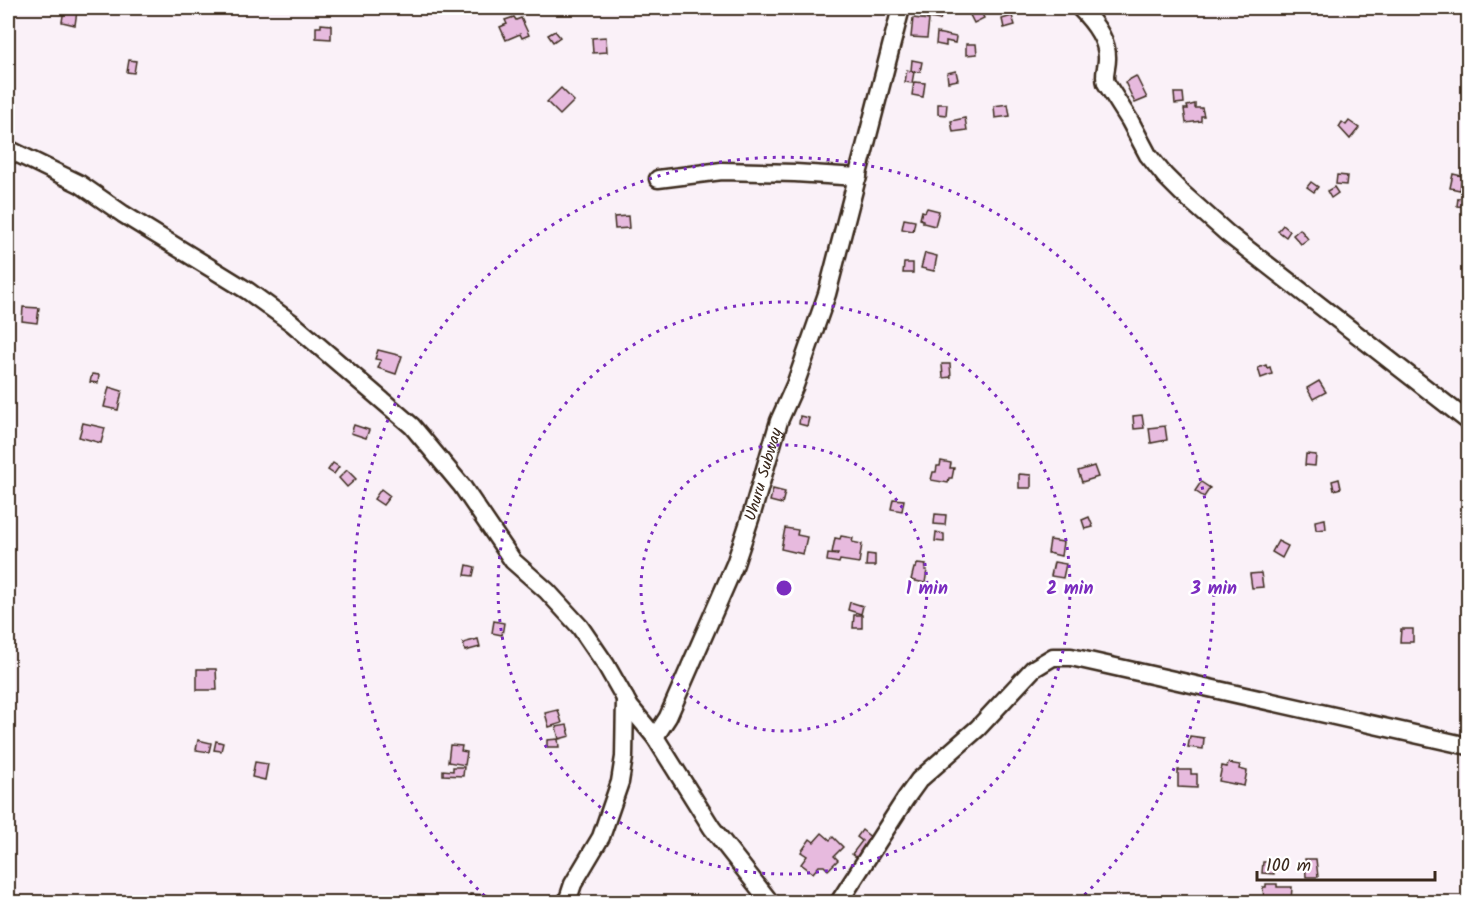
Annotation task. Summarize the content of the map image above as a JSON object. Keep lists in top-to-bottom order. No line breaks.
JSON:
{"streets":{"street":["Uhuru Subway"]},"scale_bar":"100 m","rings":["1 min","2 min","3 min"]}
